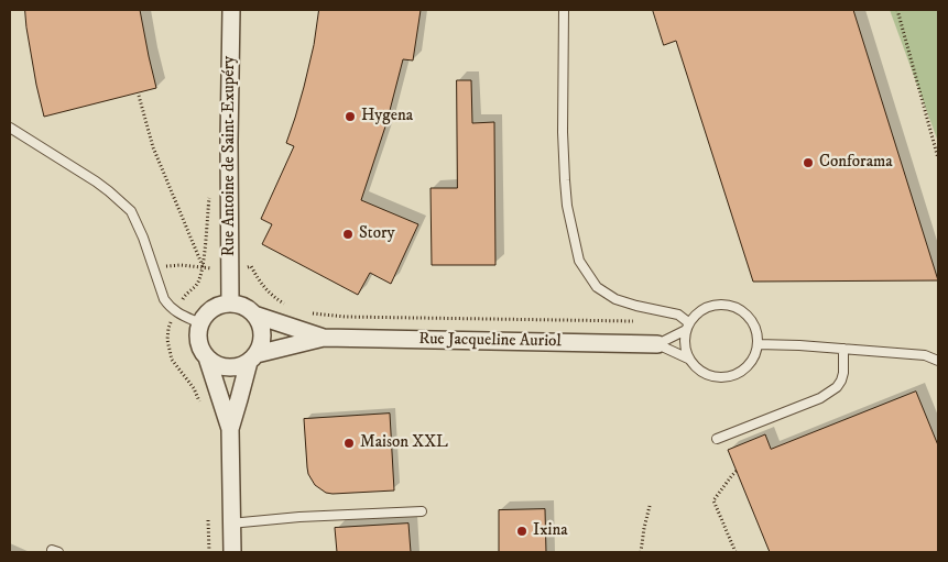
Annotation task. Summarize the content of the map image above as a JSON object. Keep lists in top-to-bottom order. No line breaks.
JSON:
{"streets":{"street":["Rue Antoine de Saint-Exupéry","Rue Jacqueline Auriol"]},"crossings":[["Rue Antoine de Saint-Exupéry","Rue Jacqueline Auriol"]],"places":["Hygena","Conforama","Story","Maison XXL","Ixina"]}
